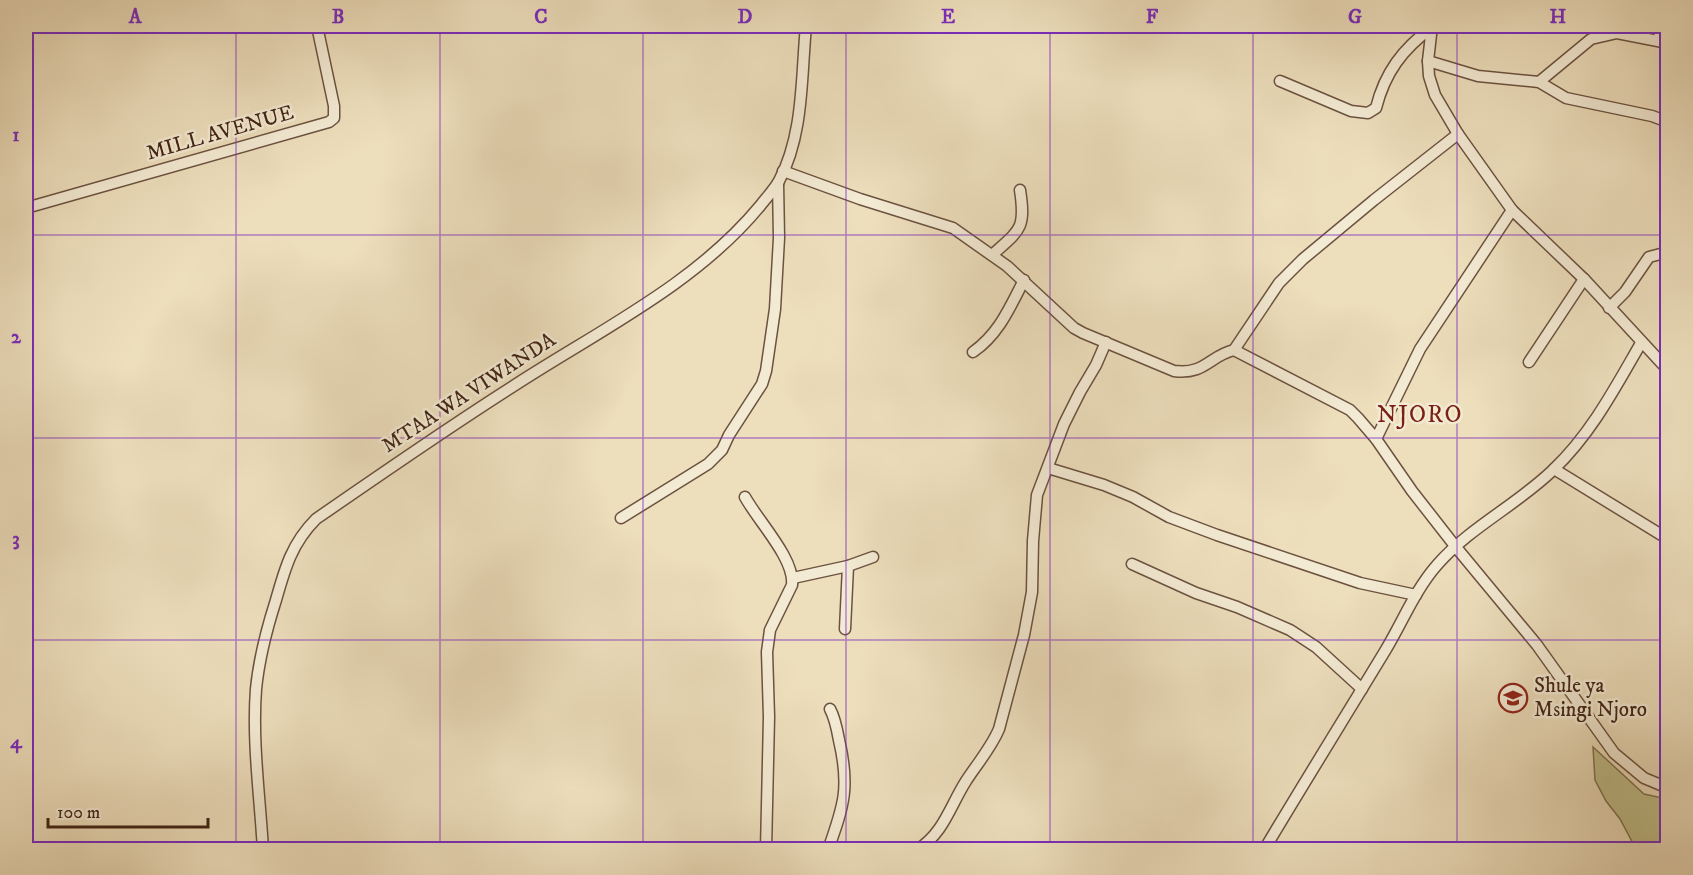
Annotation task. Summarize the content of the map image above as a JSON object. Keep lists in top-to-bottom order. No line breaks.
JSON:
{"streets":{"street":["MILL AVENUE","MTAA WA VIWANDA"]},"districts":["NJORO"],"places":{"school or university":["Shule ya Msingi Njoro"]},"scale_bar":"100 m","grid":{"columns":["A","B","C","D","E","F","G","H"],"rows":["1","2","3","4"]}}
